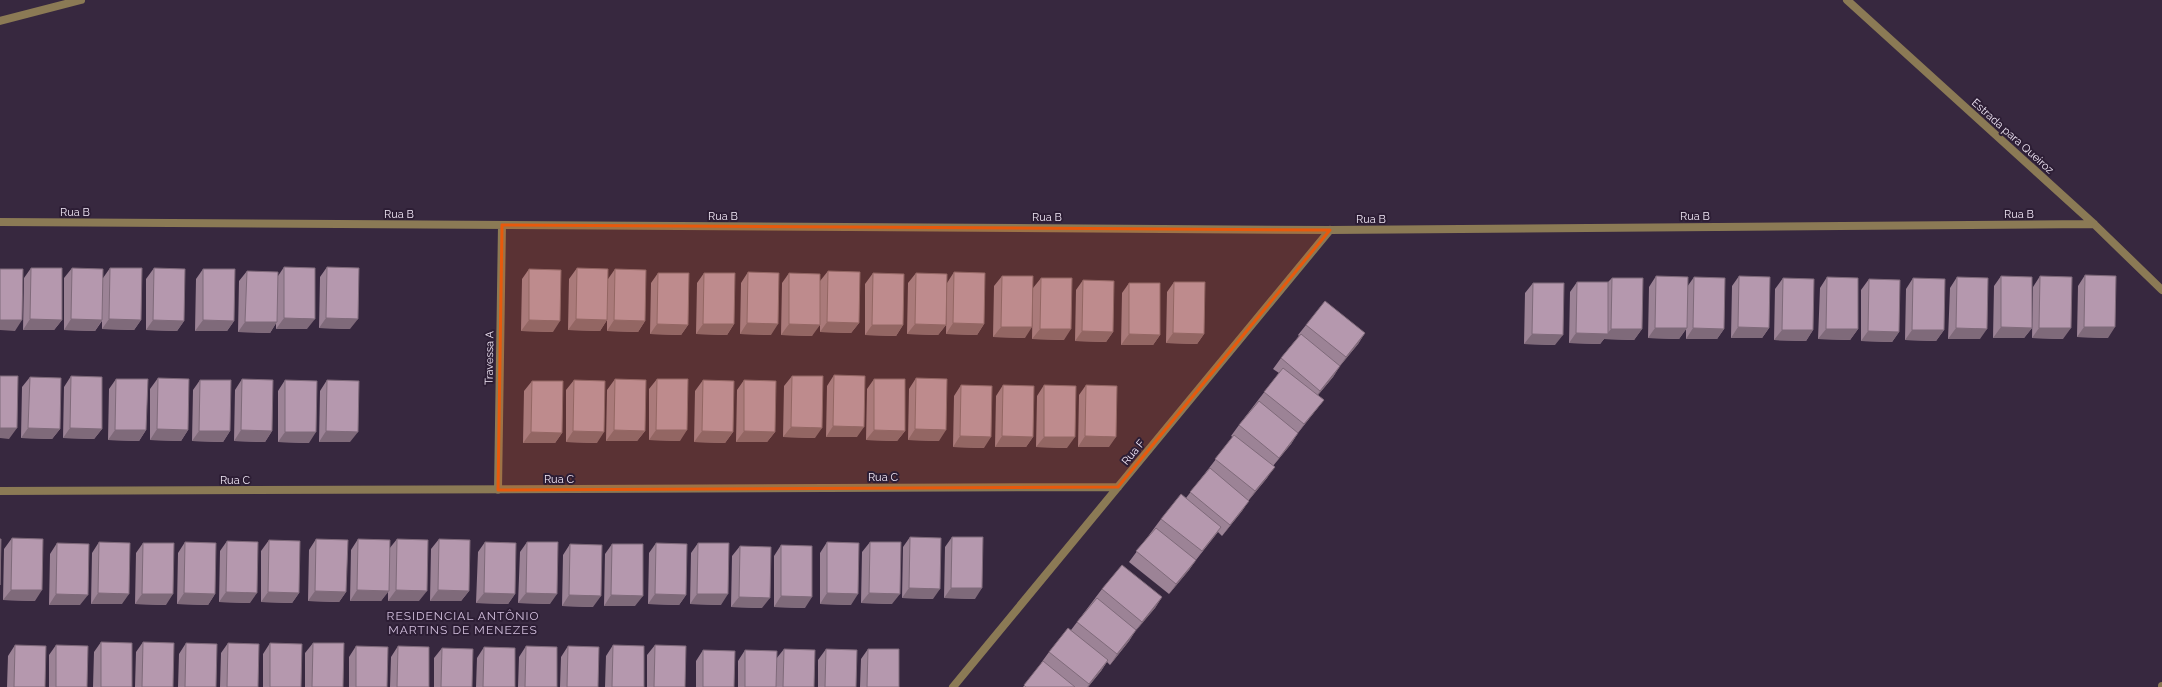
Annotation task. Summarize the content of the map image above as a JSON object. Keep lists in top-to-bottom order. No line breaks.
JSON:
{"streets":{"street":["Estrada para Queiroz","Rua B","Travessa A","Rua F","Rua C"]},"crossings":[["Estrada para Queiroz","Rua B"],["Rua B","Travessa A"],["Rua B","Rua F"],["Travessa A","Rua C"],["Rua F","Rua C"]],"districts":["RESIDENCIAL ANTÔNIO MARTINS DE MENEZES"]}
